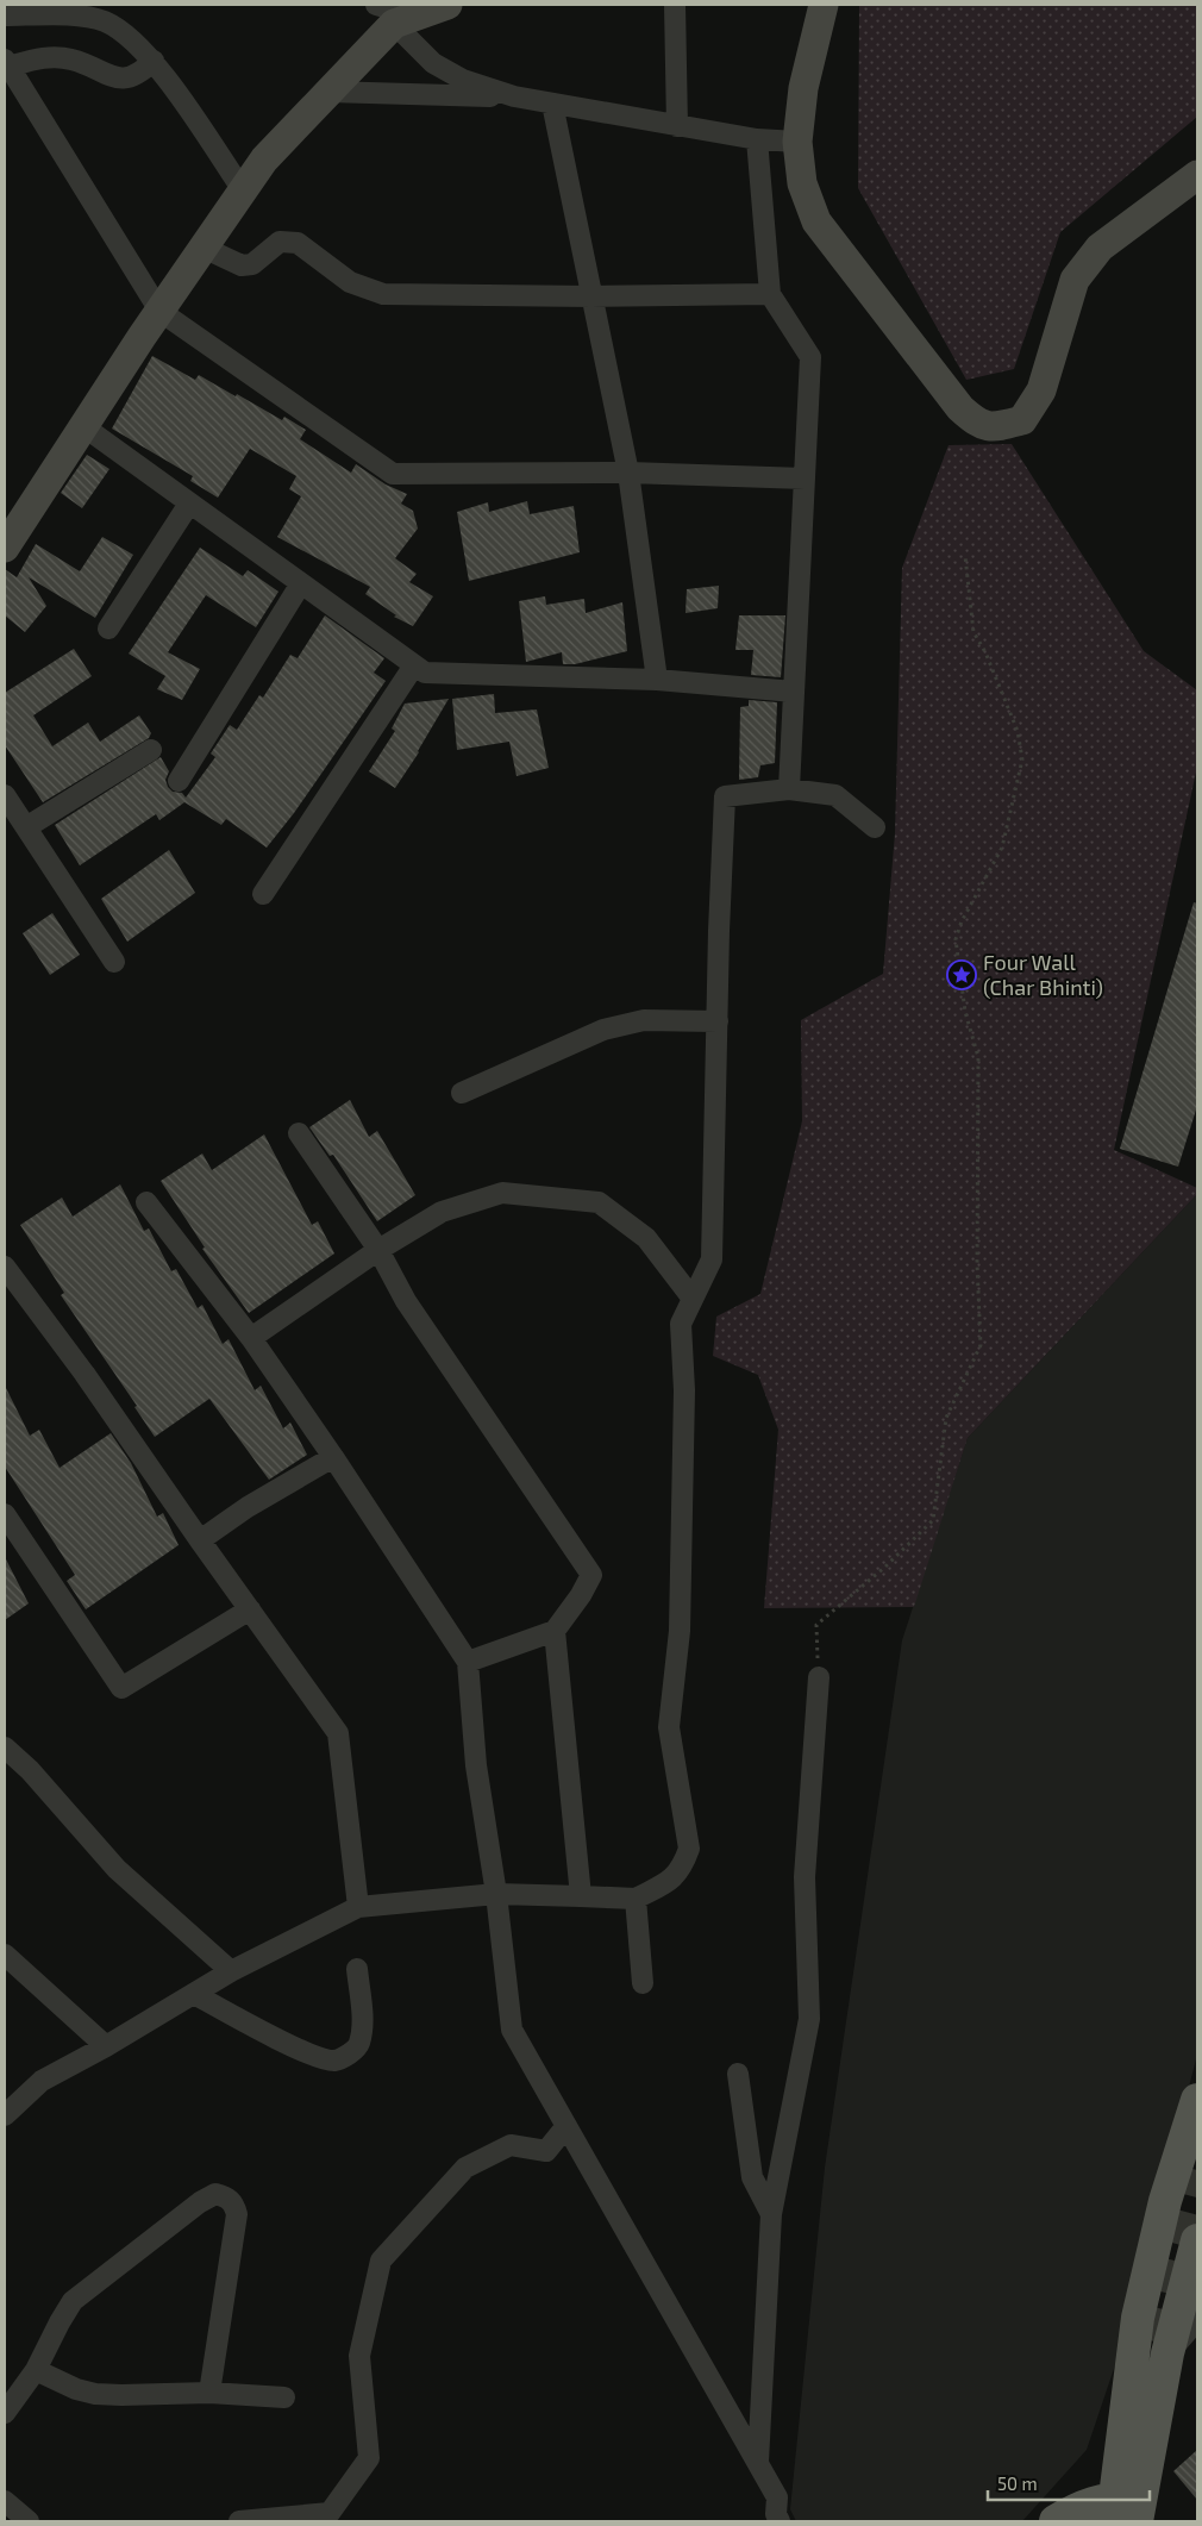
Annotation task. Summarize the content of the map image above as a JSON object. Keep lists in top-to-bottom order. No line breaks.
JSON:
{"places":{"place":["Four Wall (Char Bhinti)"]},"scale_bar":"50 m"}
